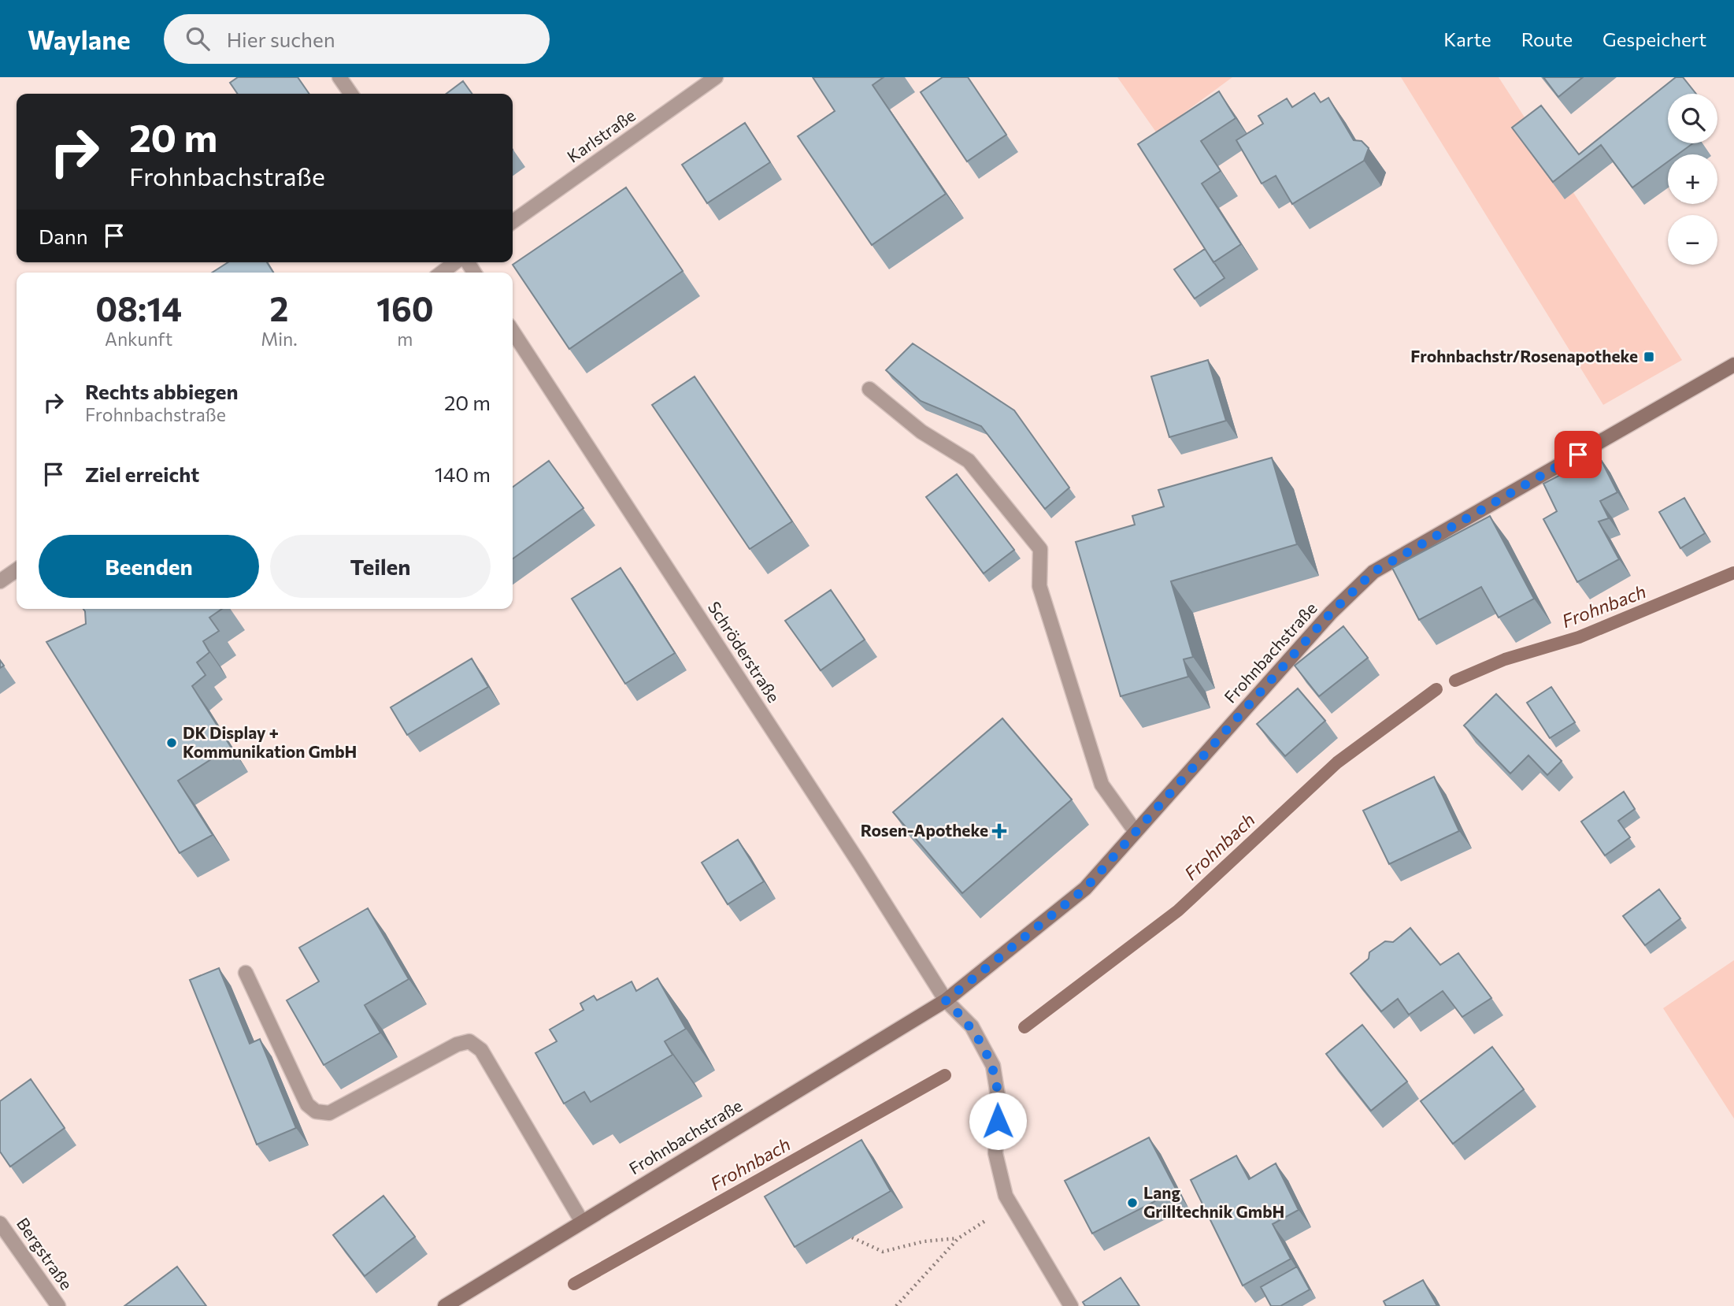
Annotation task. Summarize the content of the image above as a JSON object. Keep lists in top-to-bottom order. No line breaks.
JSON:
{"streets":{"street":["Karlstraße","Schröderstraße","Frohnbachstraße","Bergstraße"]},"crossings":[["Schröderstraße","Frohnbachstraße"]],"water":["Frohnbach"],"places":{"transit":["Frohnbachstr/Rosenapotheke"],"other":["DK Display + Kommunikation GmbH","Lang Grilltechnik GmbH"],"health":["Rosen-Apotheke"]},"page":{"header":"Waylane","search":"Hier suchen","nav":["Karte","Route","Gespeichert"],"map_buttons":["+","−"],"turn":["20 m","Frohnbachstraße"],"then":"Dann","eta":["08:14","Ankunft","2","Min.","160","m"],"list":[{"name":"Rechts abbiegen","note":"Frohnbachstraße","value":"20 m"},{"name":"Ziel erreicht","value":"140 m"}],"buttons":["Beenden","Teilen"]}}
